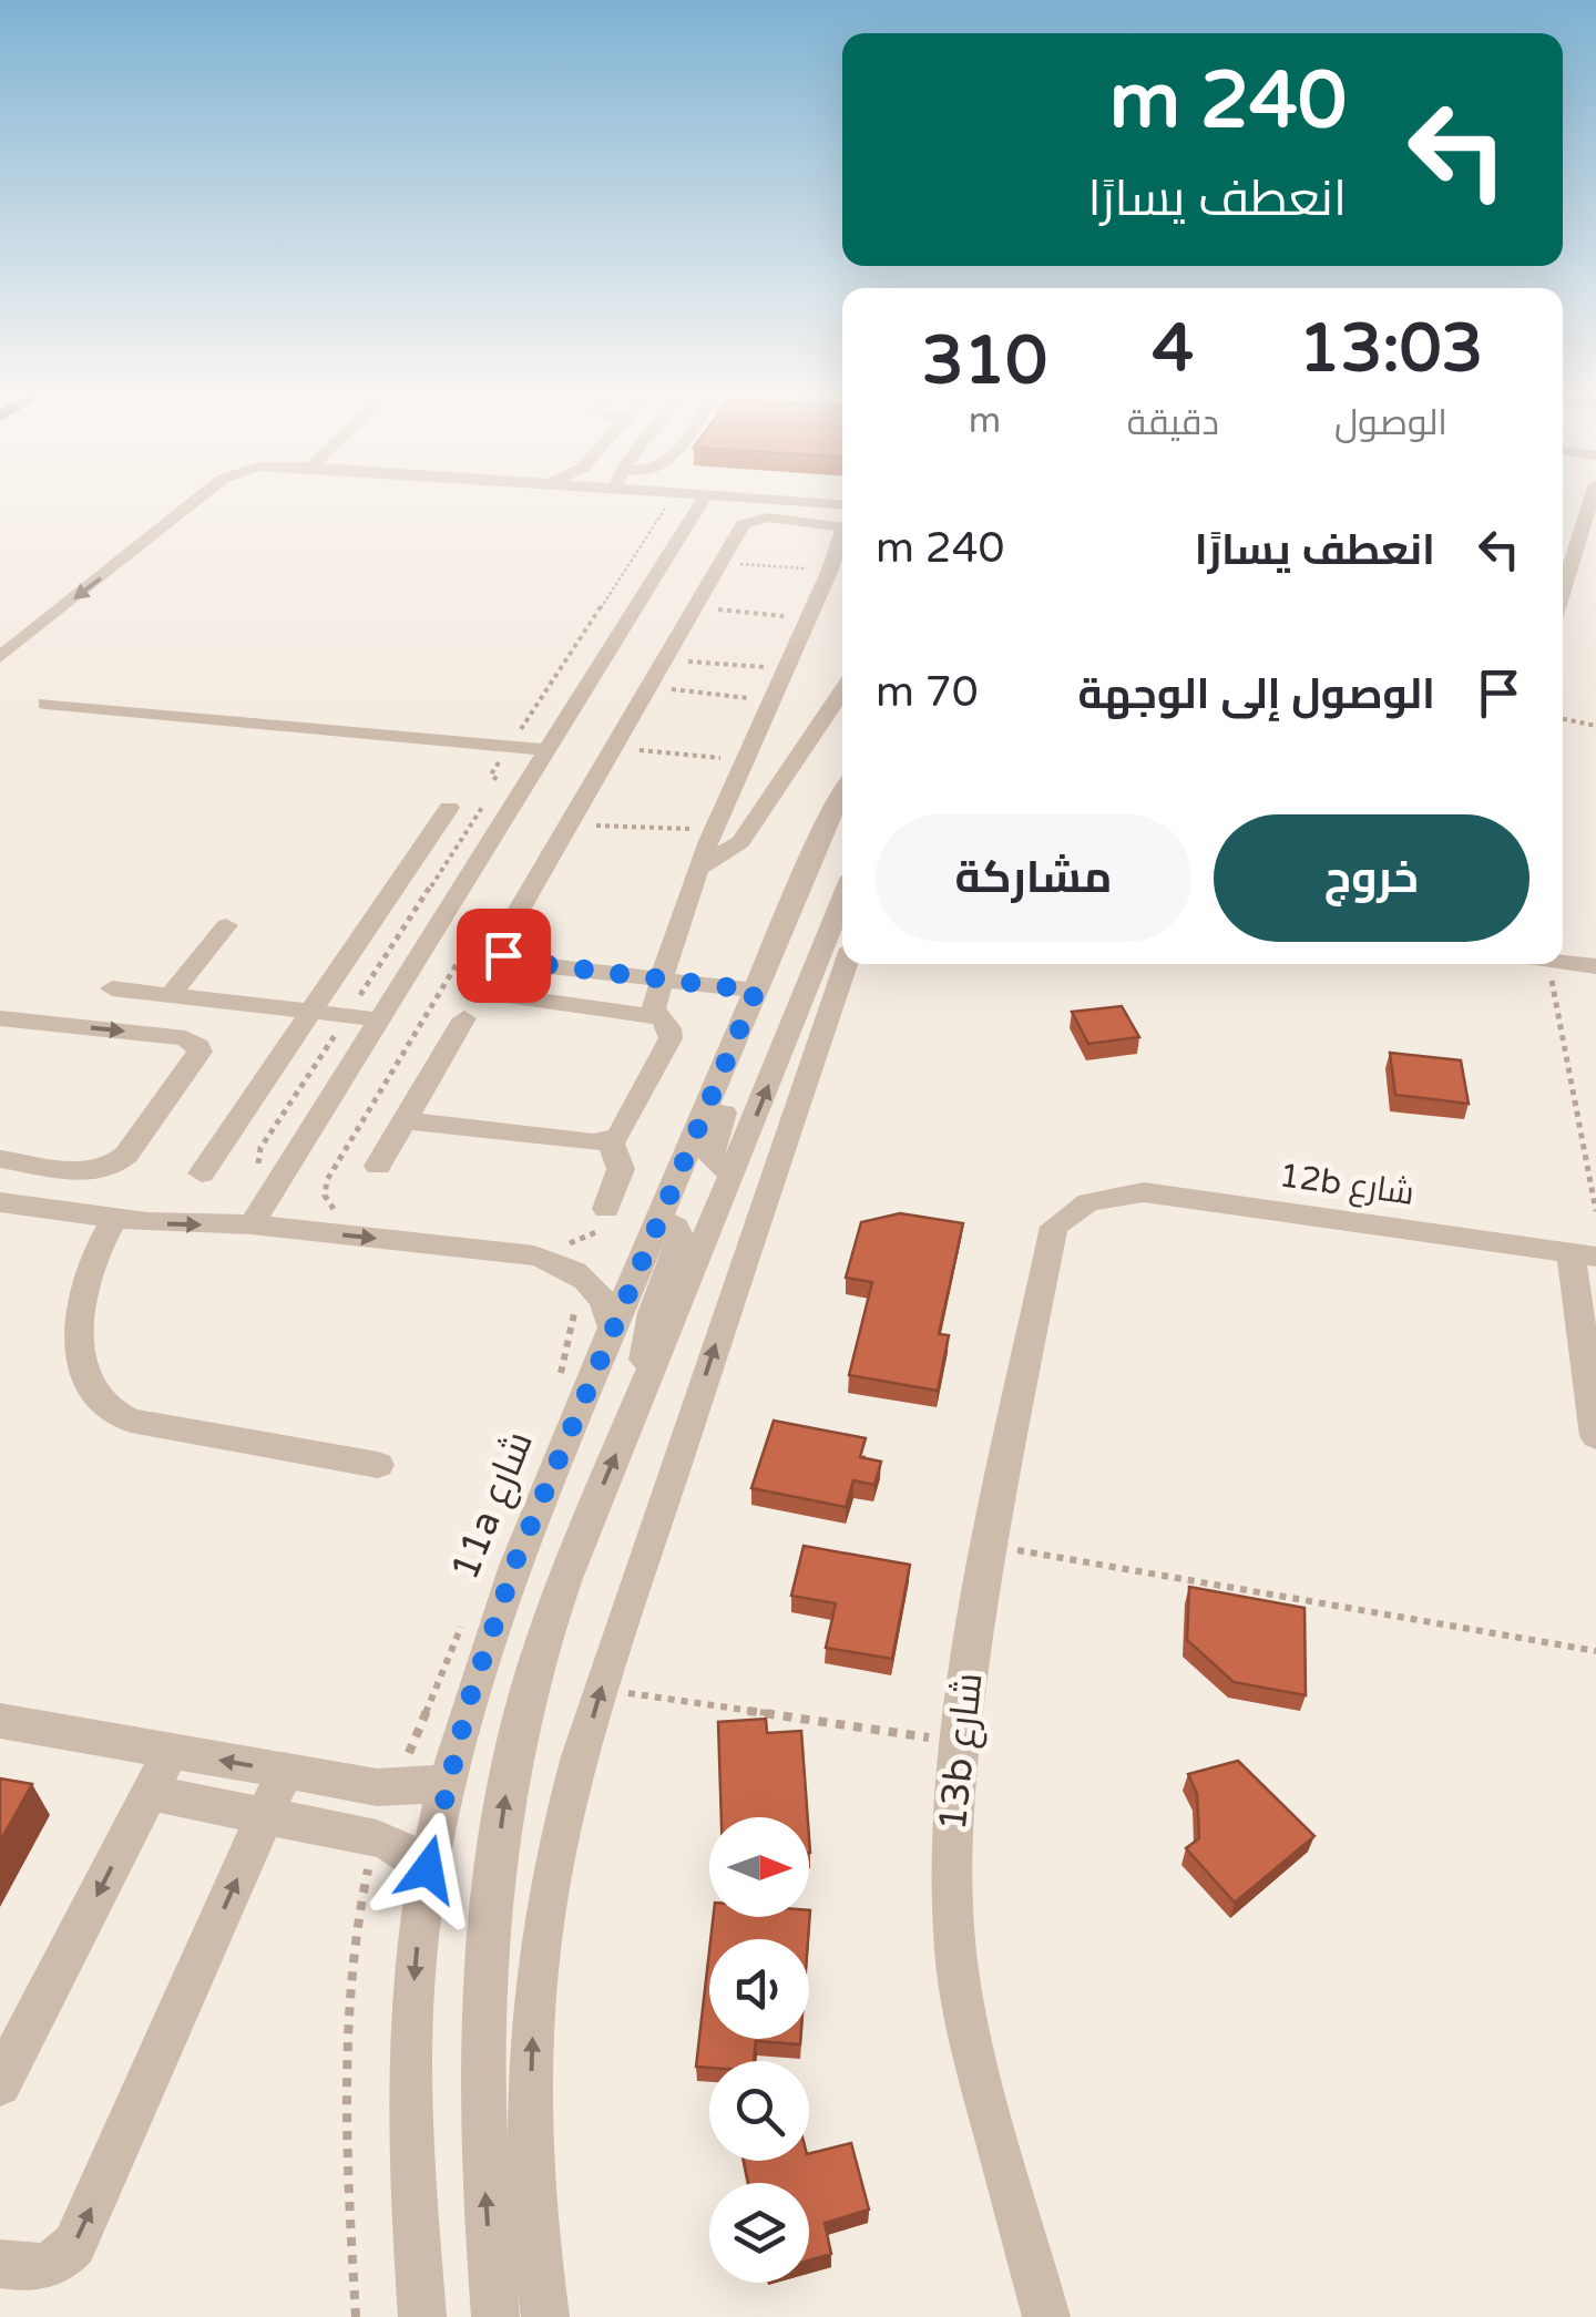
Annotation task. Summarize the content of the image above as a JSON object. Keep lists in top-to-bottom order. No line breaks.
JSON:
{"streets":{"street":["12b شارع","11a شارع","13b شارع"]},"crossings":[["12b شارع","13b شارع"]],"north":"right","page":{"turn":["240 m","انعطف يسارًا"],"eta":["13:03","الوصول","4","دقيقة","310","m"],"list":[{"name":"انعطف يسارًا","value":"240 m"},{"name":"الوصول إلى الوجهة","value":"70 m"}],"buttons":["خروج","مشاركة"]}}
